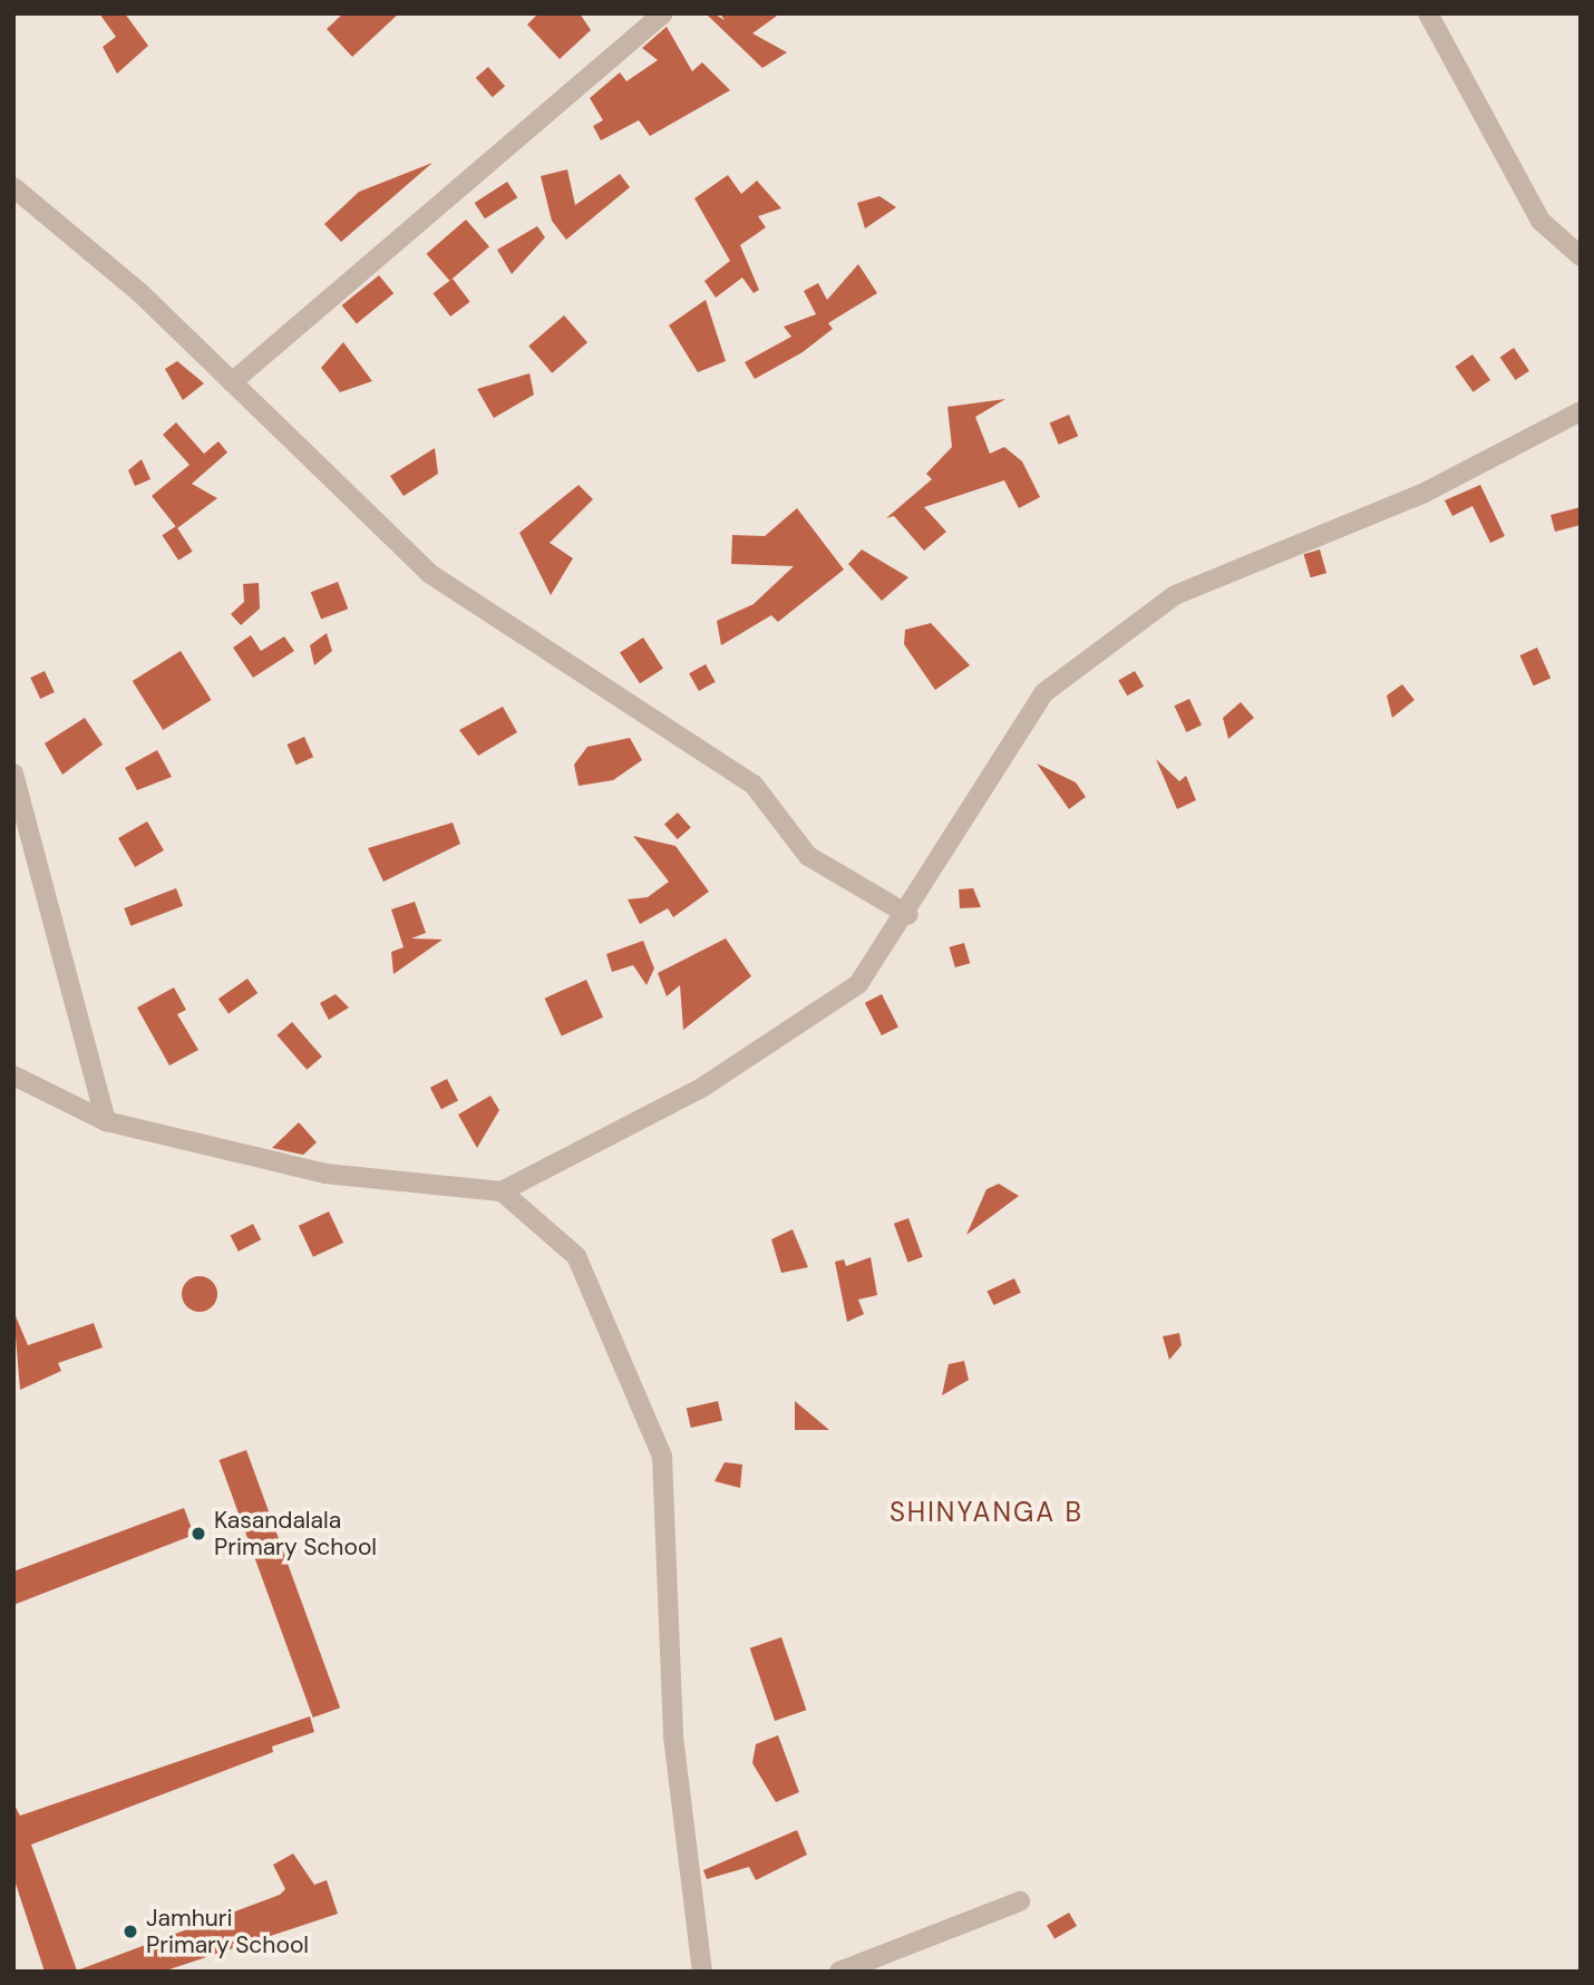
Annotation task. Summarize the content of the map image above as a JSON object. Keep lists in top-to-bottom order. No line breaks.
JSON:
{"districts":["SHINYANGA B"],"places":["Kasandalala Primary School","Jamhuri Primary School"]}
